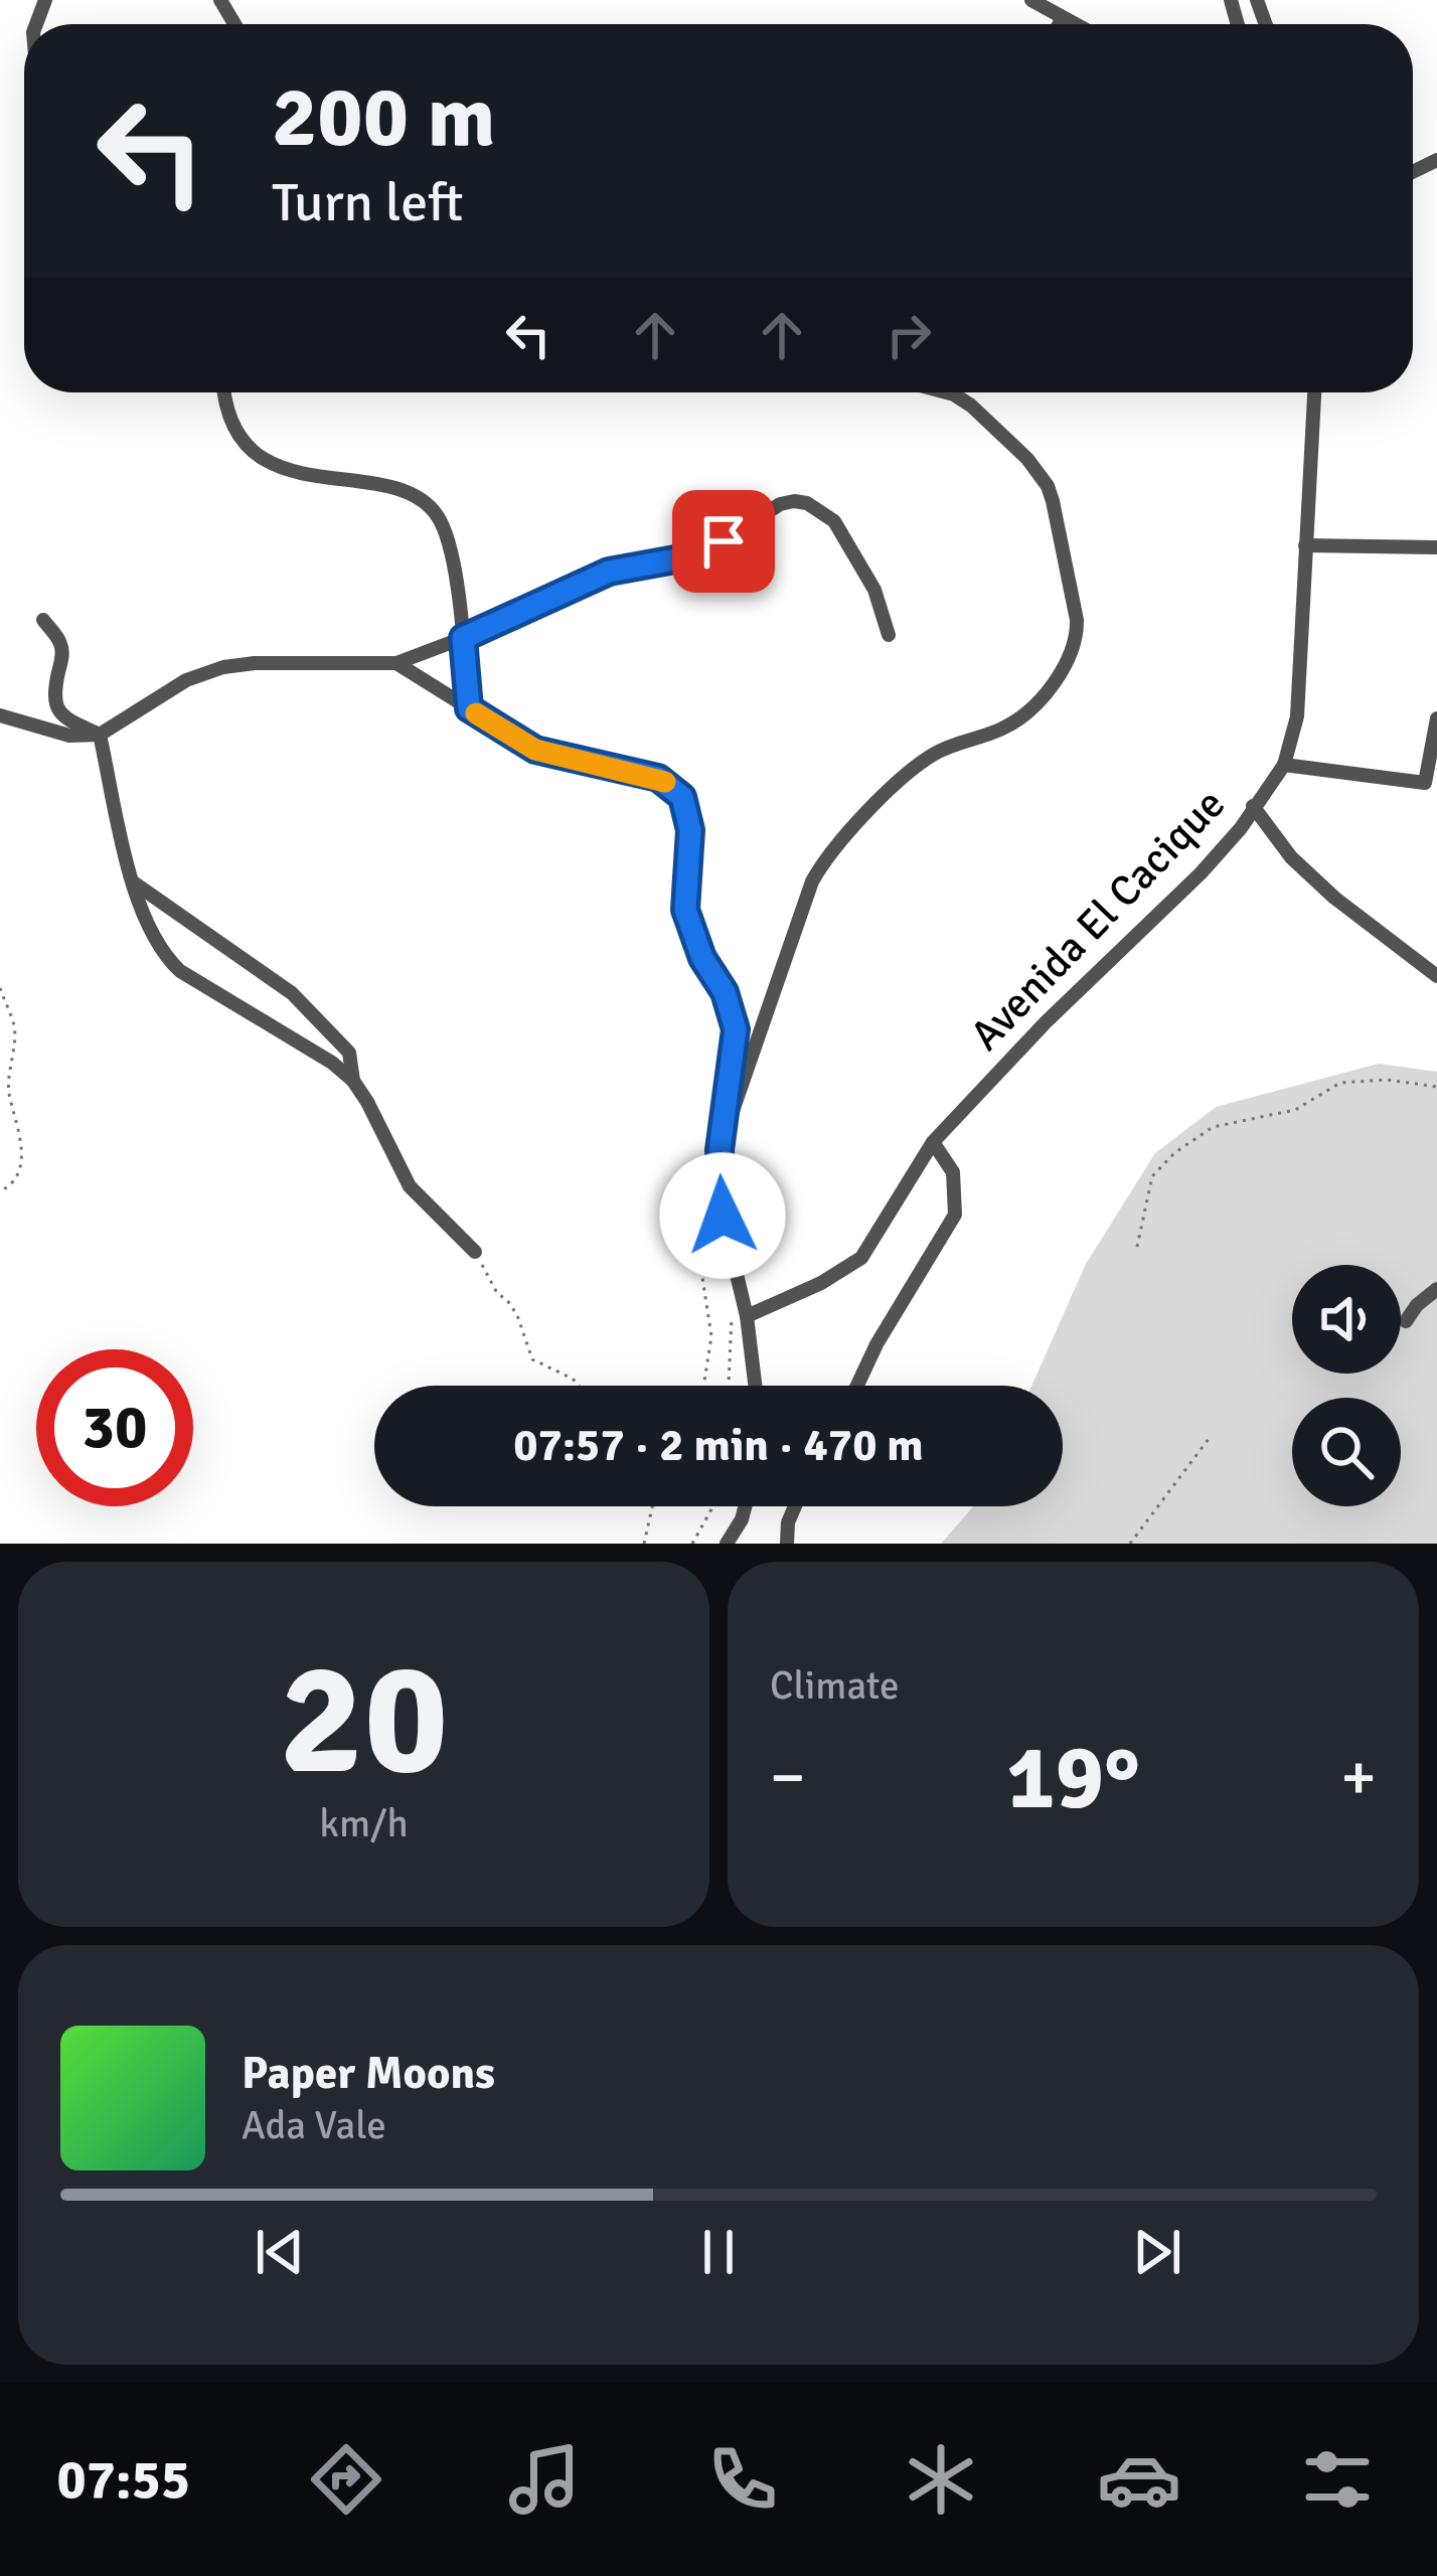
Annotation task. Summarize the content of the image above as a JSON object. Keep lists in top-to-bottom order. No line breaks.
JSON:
{"streets":{"street":["Avenida El Cacique"]},"page":{"turn":["200 m","Turn left"],"limit":"30","trip":"07:57 · 2 min · 470 m","tile":[["20","km/h"],"Climate"],"heat":["−","19°","+"],"song":["Paper Moons","Ada Vale"],"tabs":"07:55"}}
